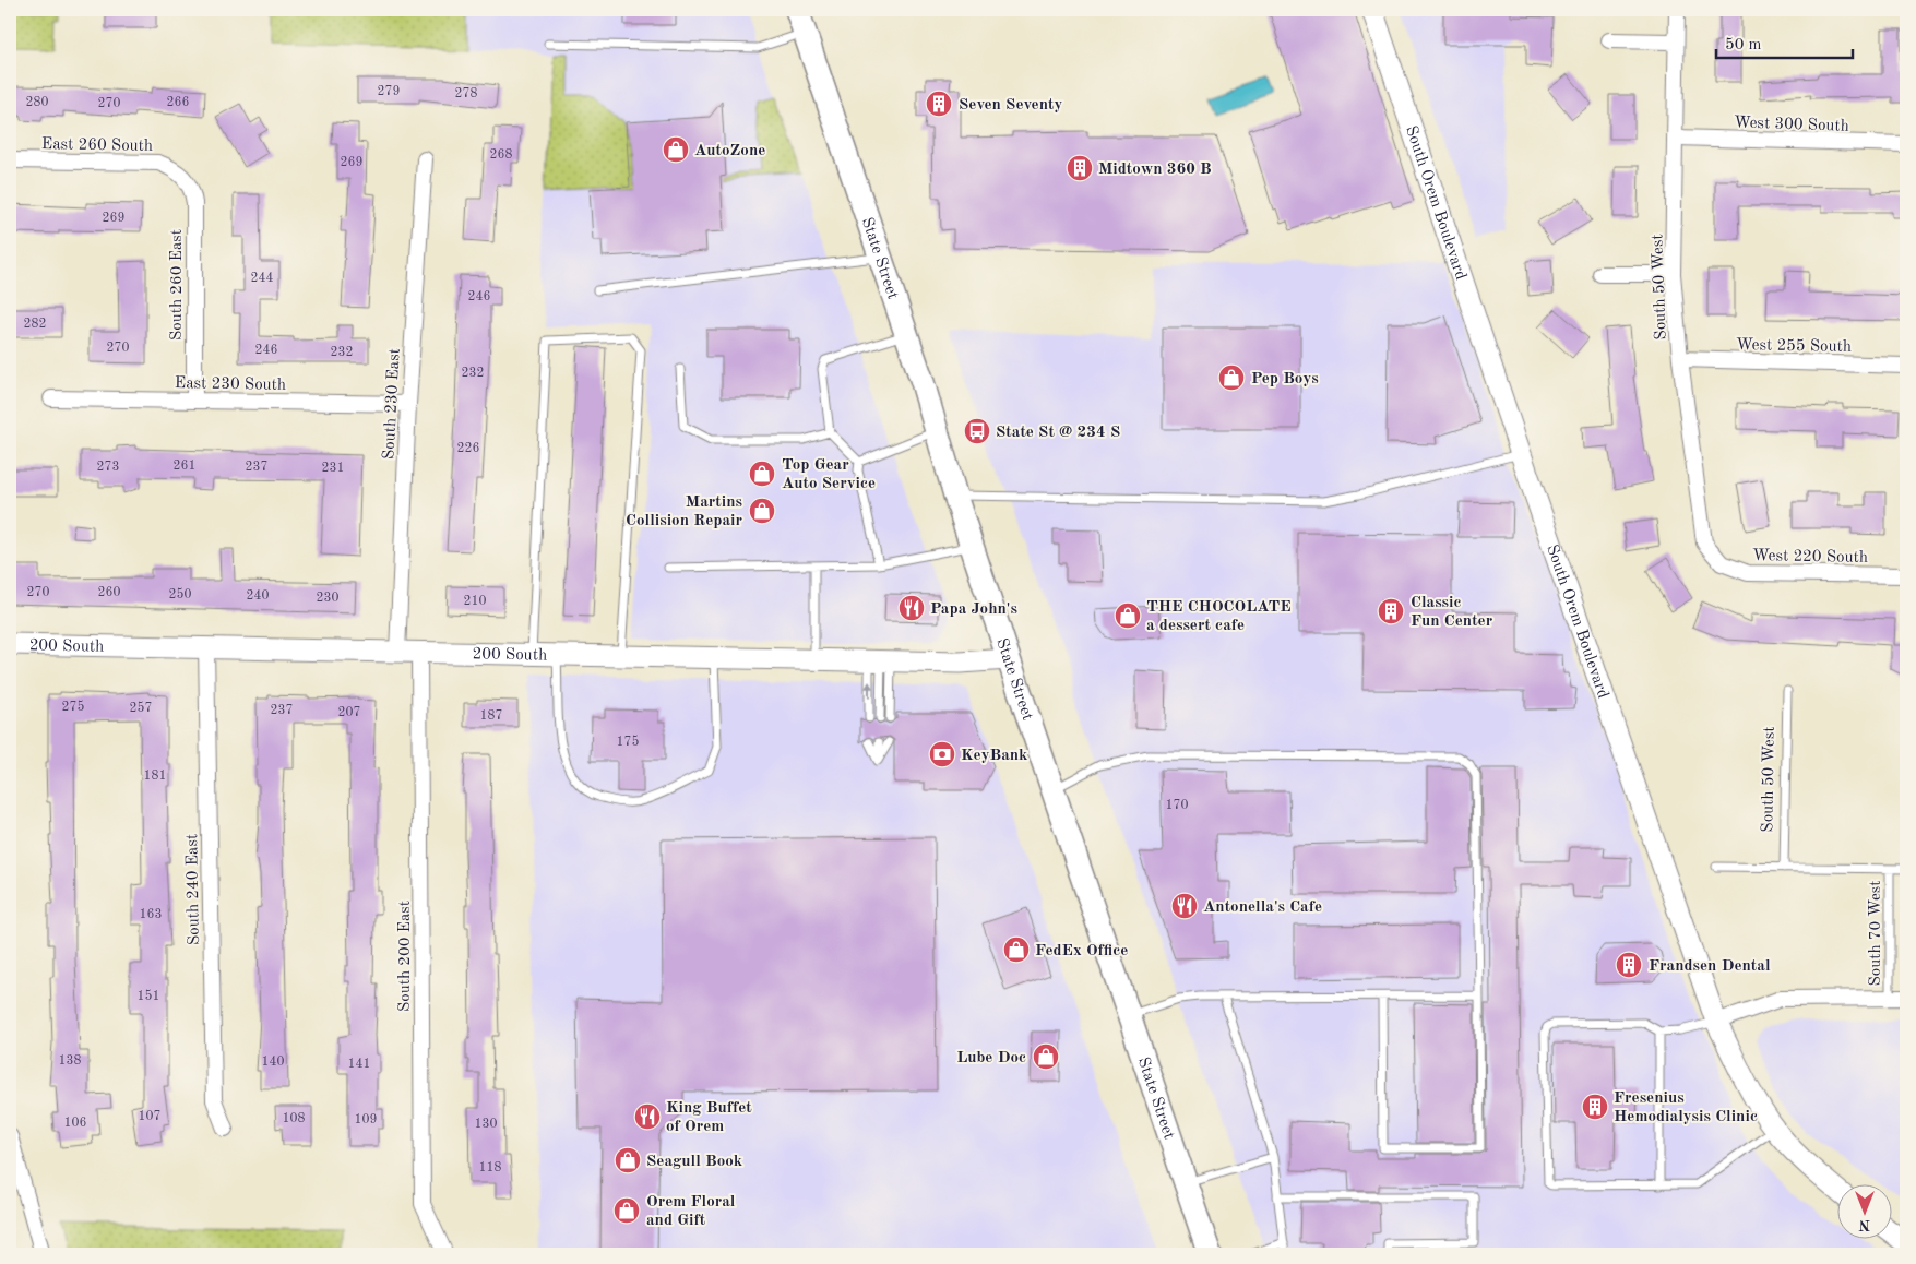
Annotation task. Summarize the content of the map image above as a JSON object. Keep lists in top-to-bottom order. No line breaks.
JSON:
{"streets":{"main road":["State Street"],"street":["West 300 South","East 260 South","South Orem Boulevard","South 260 East","South 50 West","West 255 South","East 230 South","South 230 East","West 220 South","200 South","South 240 East","South 200 East"],"lane":["South 70 West"]},"crossings":[["West 300 South","South 50 West"],["East 260 South","South 260 East"],["State Street","200 South"],["South 260 East","East 230 South"],["South 50 West","West 255 South"],["South 50 West","West 220 South"],["East 230 South","South 230 East"],["South 230 East","200 South"],["200 South","South 240 East"],["200 South","South 200 East"]],"places":{"building":["Seven Seventy","Midtown 360 B","Classic Fun Center","Frandsen Dental","Fresenius Hemodialysis Clinic"],"shop":["AutoZone","Pep Boys","Top Gear Auto Service","Martins Collision Repair","THE CHOCOLATE a dessert cafe","FedEx Office","Lube Doc","Seagull Book","Orem Floral and Gift"],"bus stop":["State St @ 234 S"],"restaurant":["Papa John's","Antonella's Cafe","King Buffet of Orem"],"bank":["KeyBank"]},"house_numbers":["279","278","280","266","270","268","269","269","244","246","282","270","246","232","232","226","261","273","237","231","270","260","250","240","230","210","275","257","237","207","187","175","181","170","163","151","138","140","141","107","108","109","106","130","118"],"scale_bar":"50 m","north":"bottom"}
